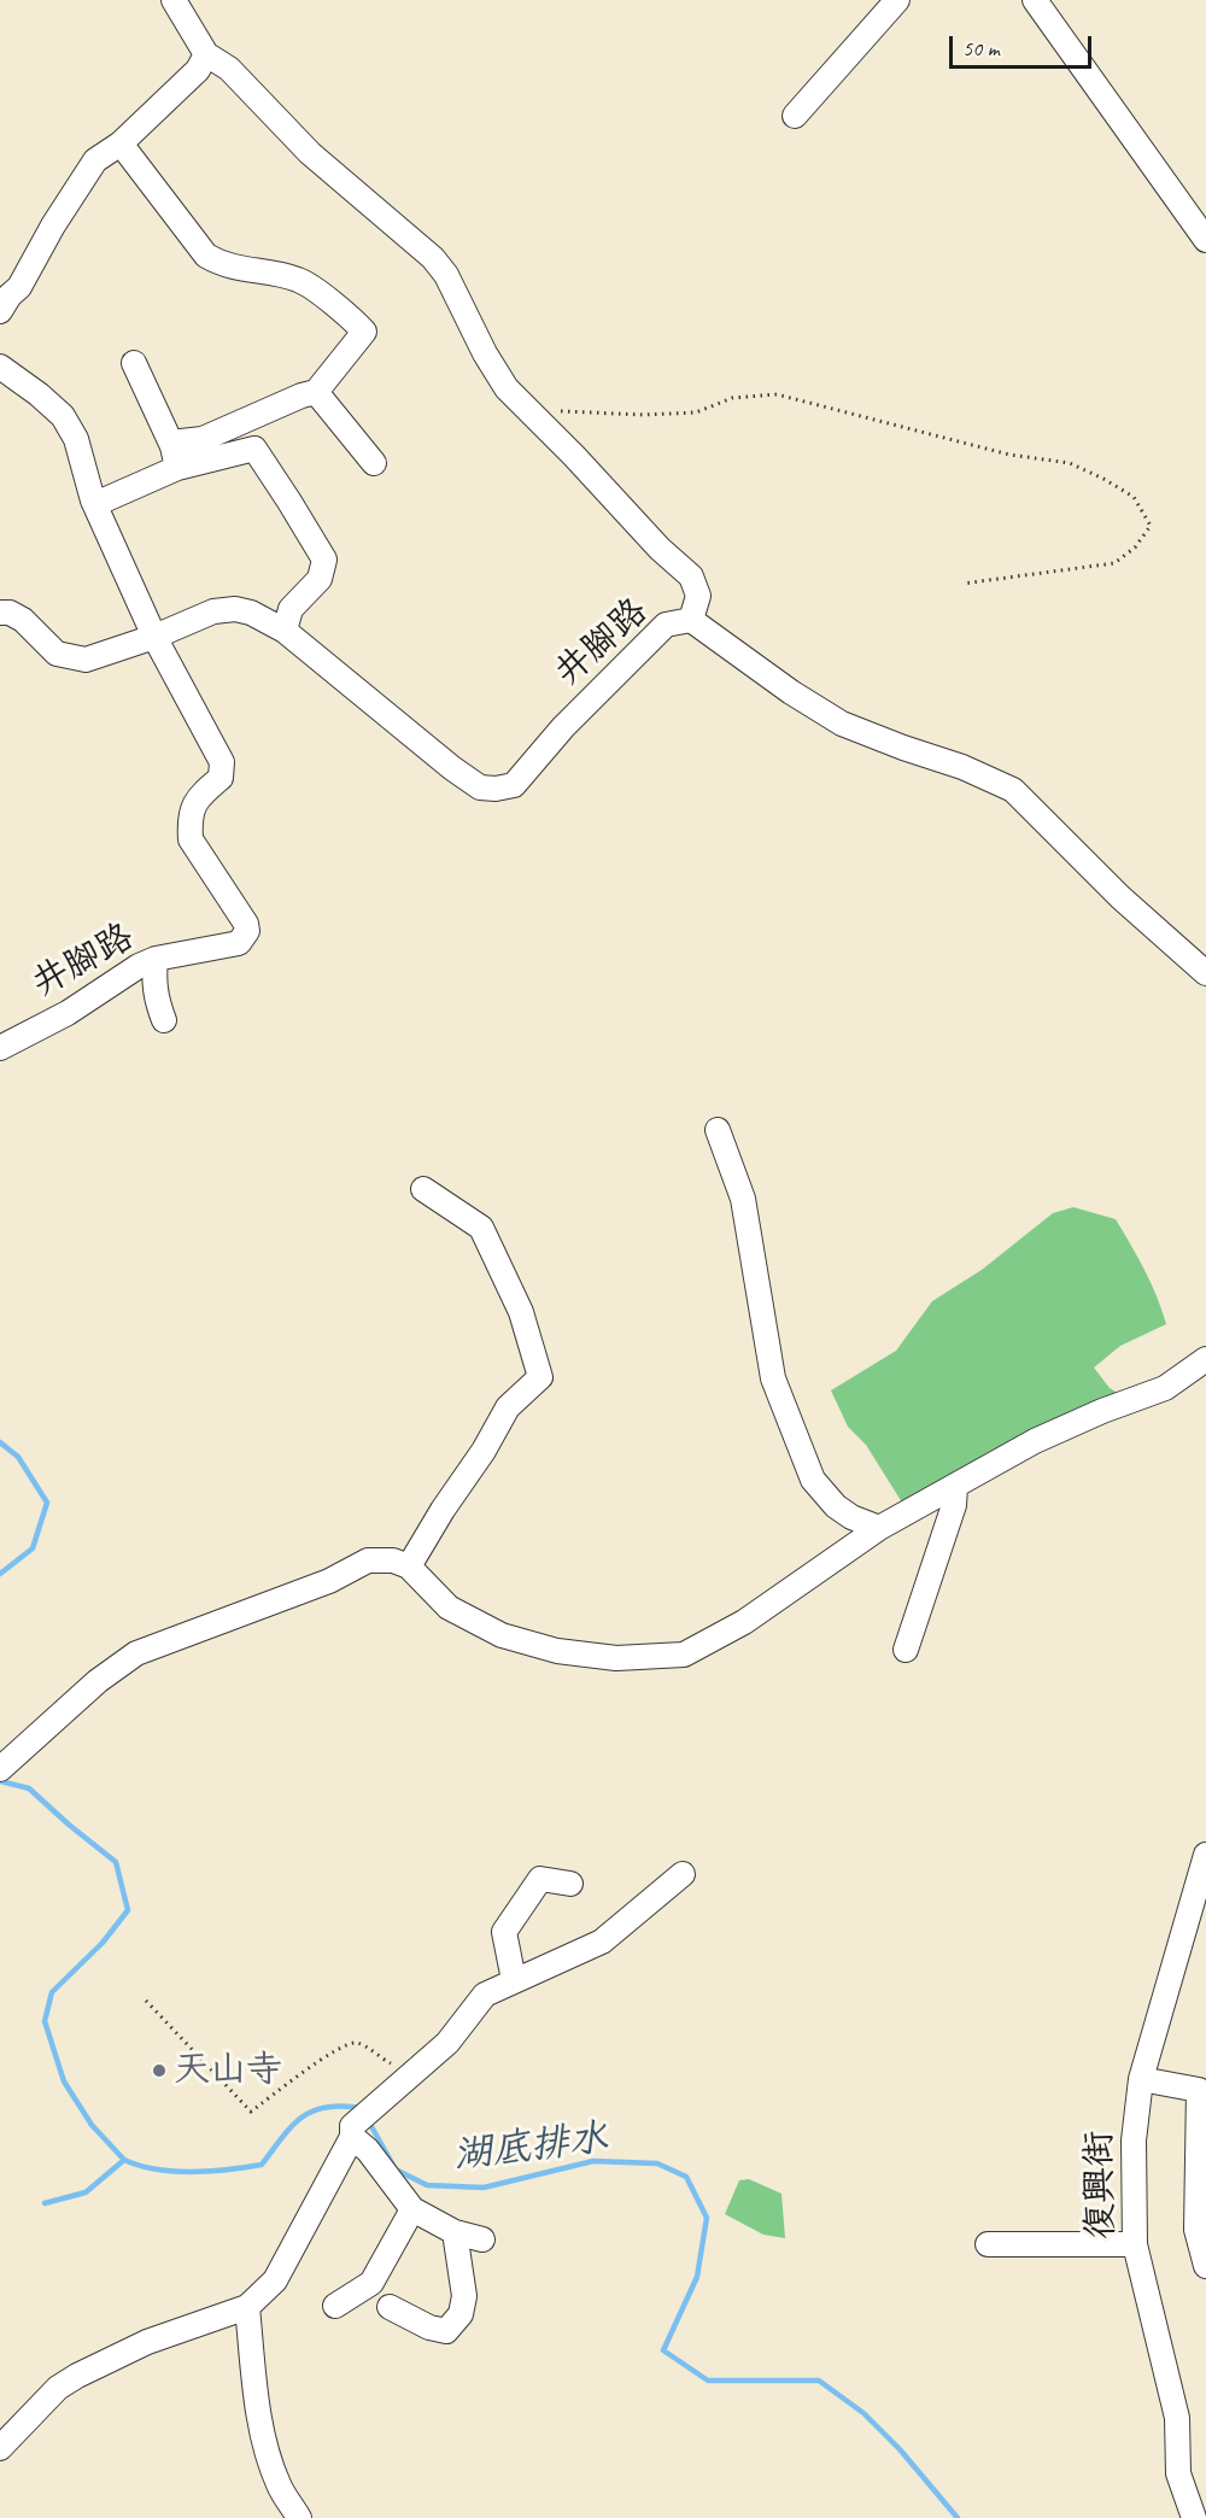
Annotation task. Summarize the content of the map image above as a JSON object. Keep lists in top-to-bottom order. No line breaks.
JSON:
{"streets":{"street":["井腳路","復興街"]},"water":["湖底排水"],"places":["天山寺"],"scale_bar":"50 m"}
